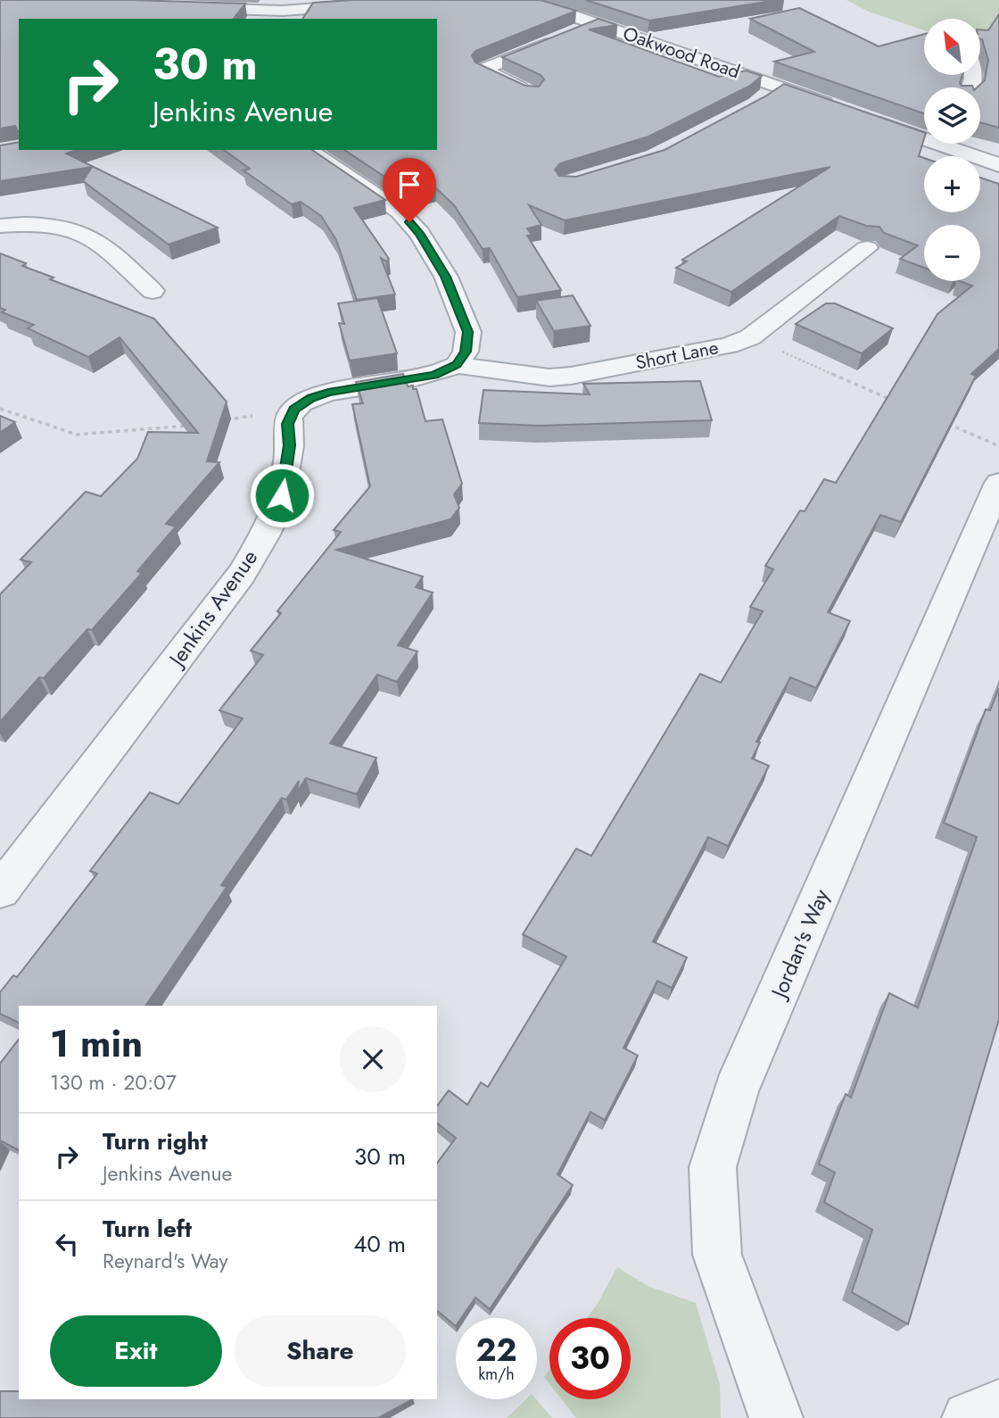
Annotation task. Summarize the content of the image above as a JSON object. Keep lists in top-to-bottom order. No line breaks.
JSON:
{"streets":{"street":["Oakwood Road","Short Lane","Jenkins Avenue","Jordan's Way"]},"north":"top left","page":{"map_buttons":["+","−"],"turn":["30 m","Jenkins Avenue"],"heading":["1 min","130 m · 20:07"],"list":[{"name":"Turn right","note":"Jenkins Avenue","value":"30 m"},{"name":"Turn left","note":"Reynard's Way","value":"40 m"}],"buttons":["Exit","Share"],"speed":"22 km/h","limit":"30"}}
